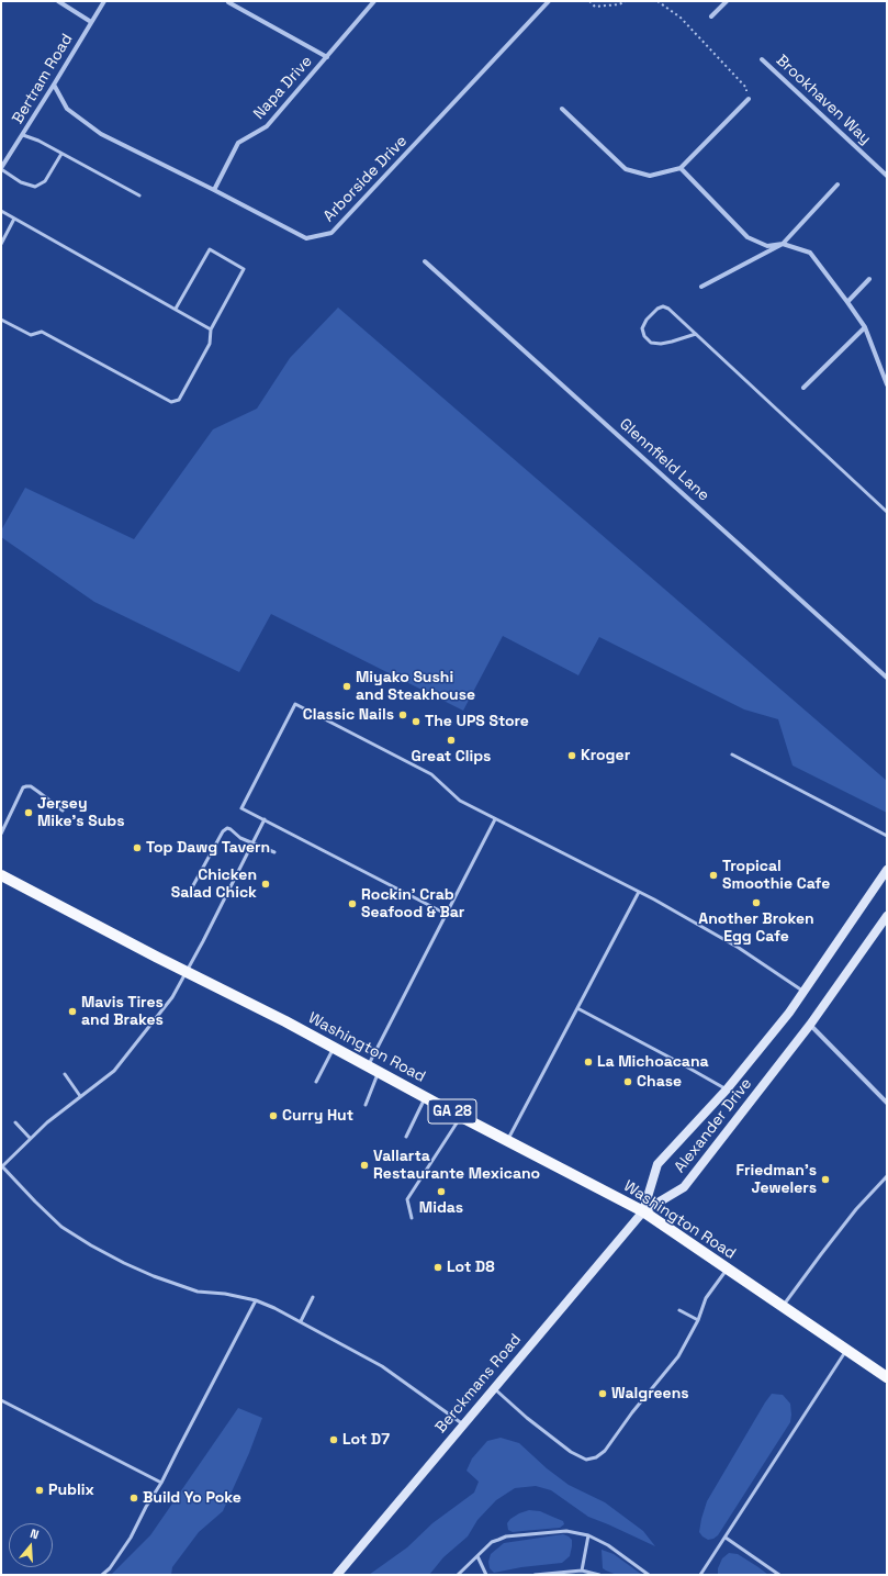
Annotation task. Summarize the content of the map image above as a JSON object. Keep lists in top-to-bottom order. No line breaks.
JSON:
{"streets":{"main road":["Washington Road","GA 28","Alexander Drive","Berckmans Road"],"street":["Bertram Road","Napa Drive","Brookhaven Way","Arborside Drive","Glennfield Lane"]},"crossings":[["Bertram Road","Arborside Drive"],["Napa Drive","Arborside Drive"],["Washington Road","Alexander Drive"],["Washington Road","Berckmans Road"],["Alexander Drive","Berckmans Road"]],"places":["Miyako Sushi and Steakhouse","Classic Nails","The UPS Store","Great Clips","Kroger","Jersey Mike's Subs","Top Dawg Tavern","Tropical Smoothie Cafe","Chicken Salad Chick","Another Broken Egg Cafe","Rockin' Crab Seafood & Bar","Mavis Tires and Brakes","La Michoacana","Chase","Curry Hut","Vallarta Restaurante Mexicano","Friedman's Jewelers","Midas","Lot D8","Walgreens","Lot D7","Publix","Build Yo Poke"],"north":"top"}
